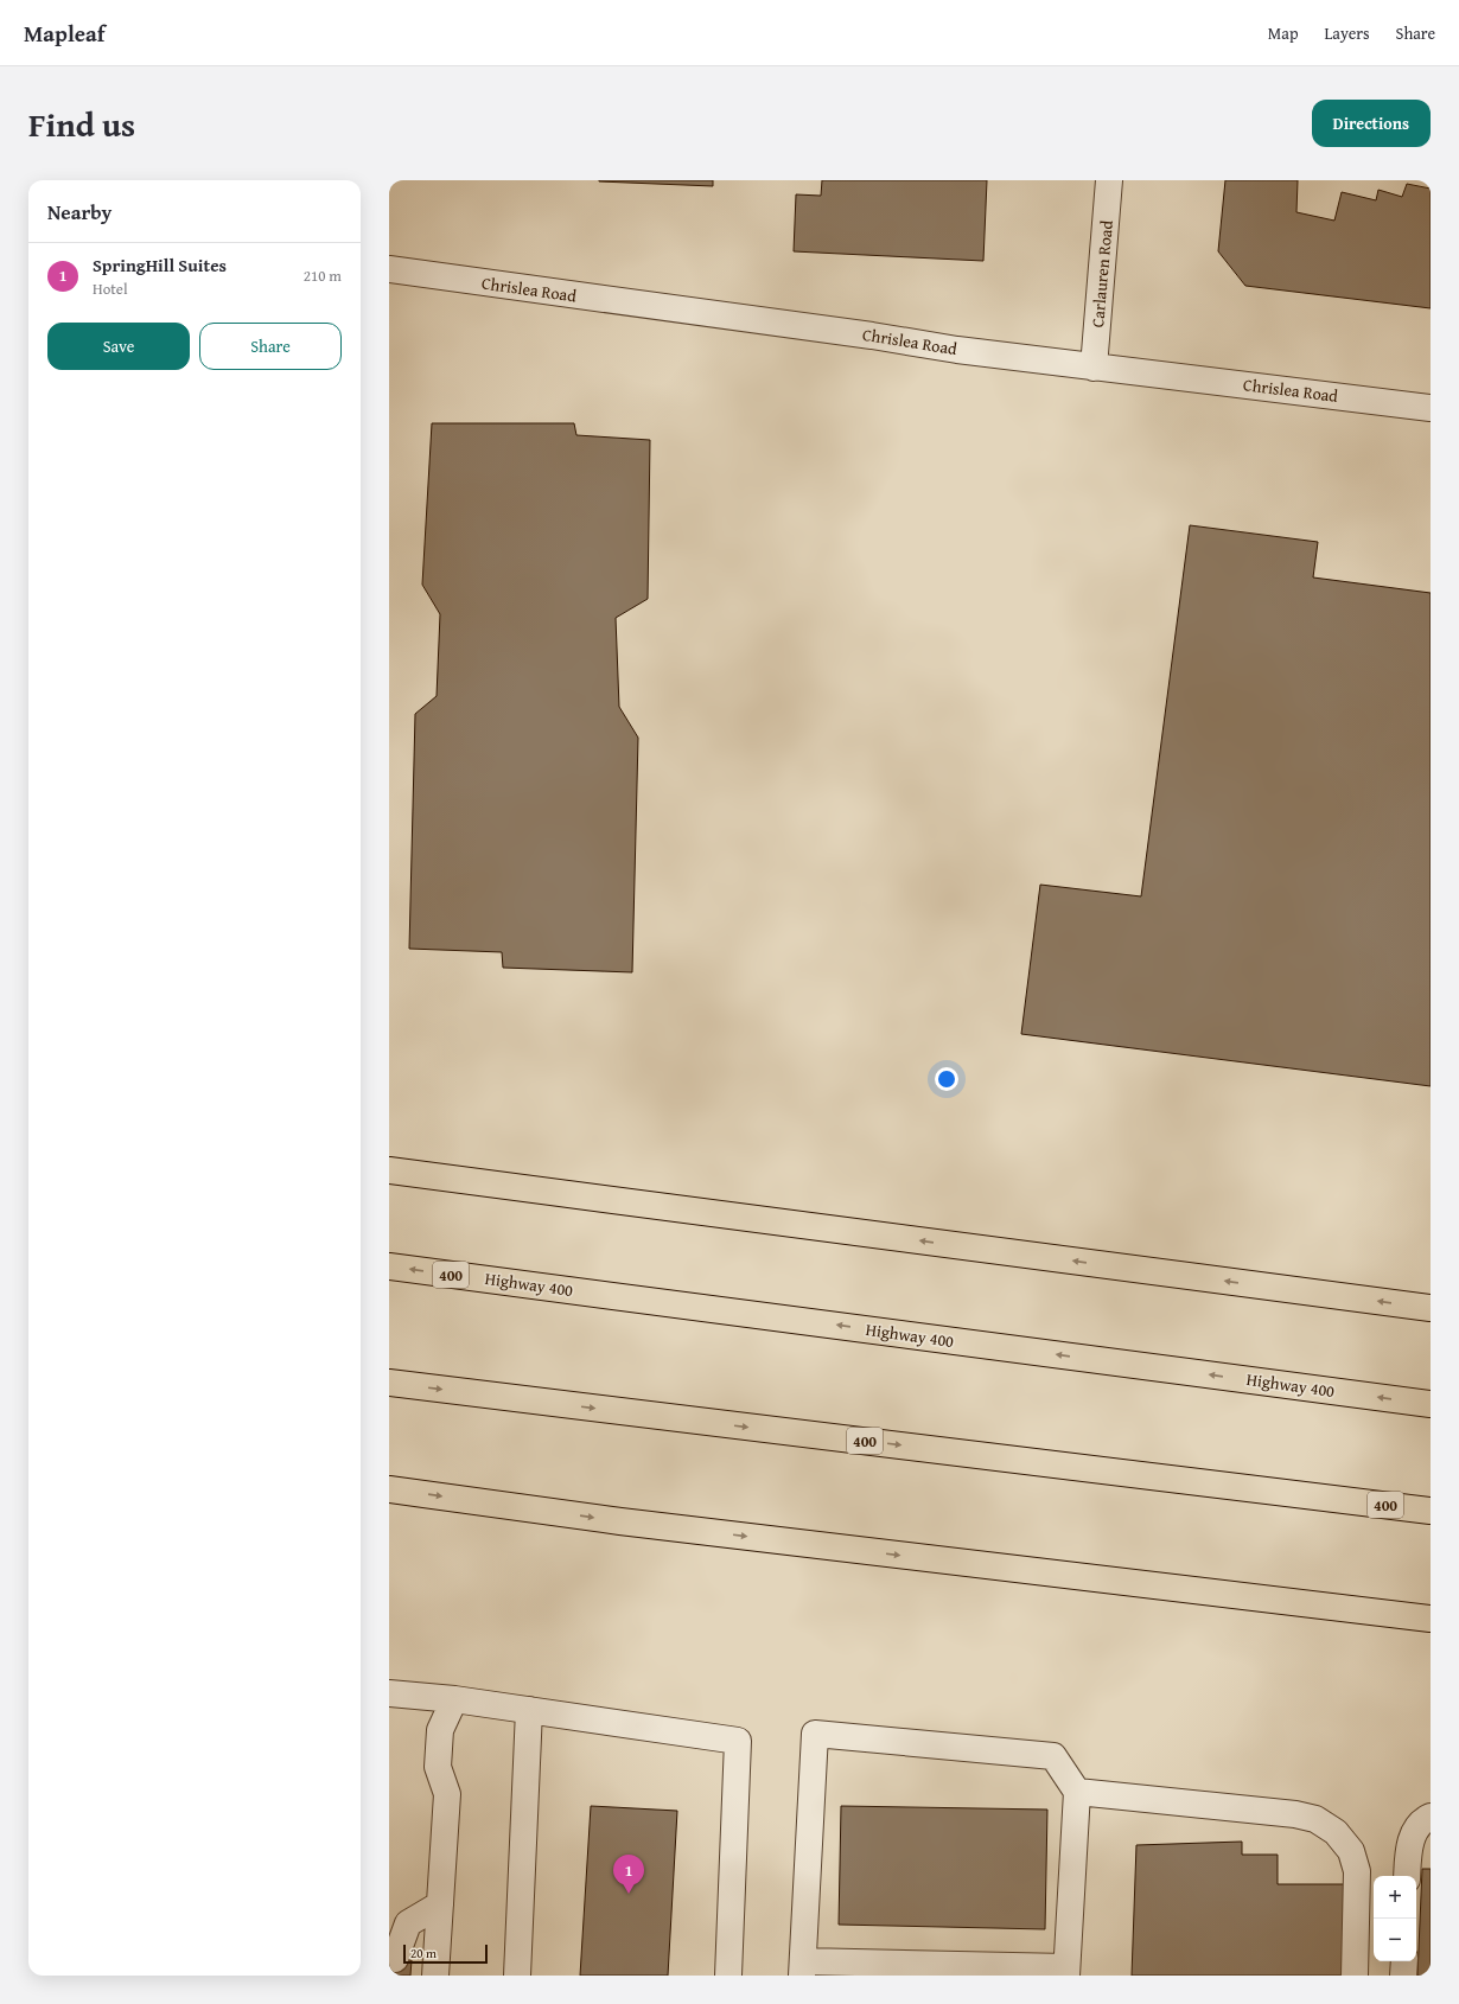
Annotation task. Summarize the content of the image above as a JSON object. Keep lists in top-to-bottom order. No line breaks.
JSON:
{"streets":{"highway":["400","Highway 400"],"street":["Carlauren Road","Chrislea Road"]},"crossings":[["Carlauren Road","Chrislea Road"]],"scale_bar":"20 m","page":{"header":"Mapleaf","nav":["Map","Layers","Share"],"title":"Find us","buttons":["Directions",["Save","Share"]],"heading":"Nearby","list":[{"mark":"1","name":"SpringHill Suites","note":"Hotel","value":"210 m"}],"pins":"1","map_buttons":["+","−"],"scale":"20 m"}}
